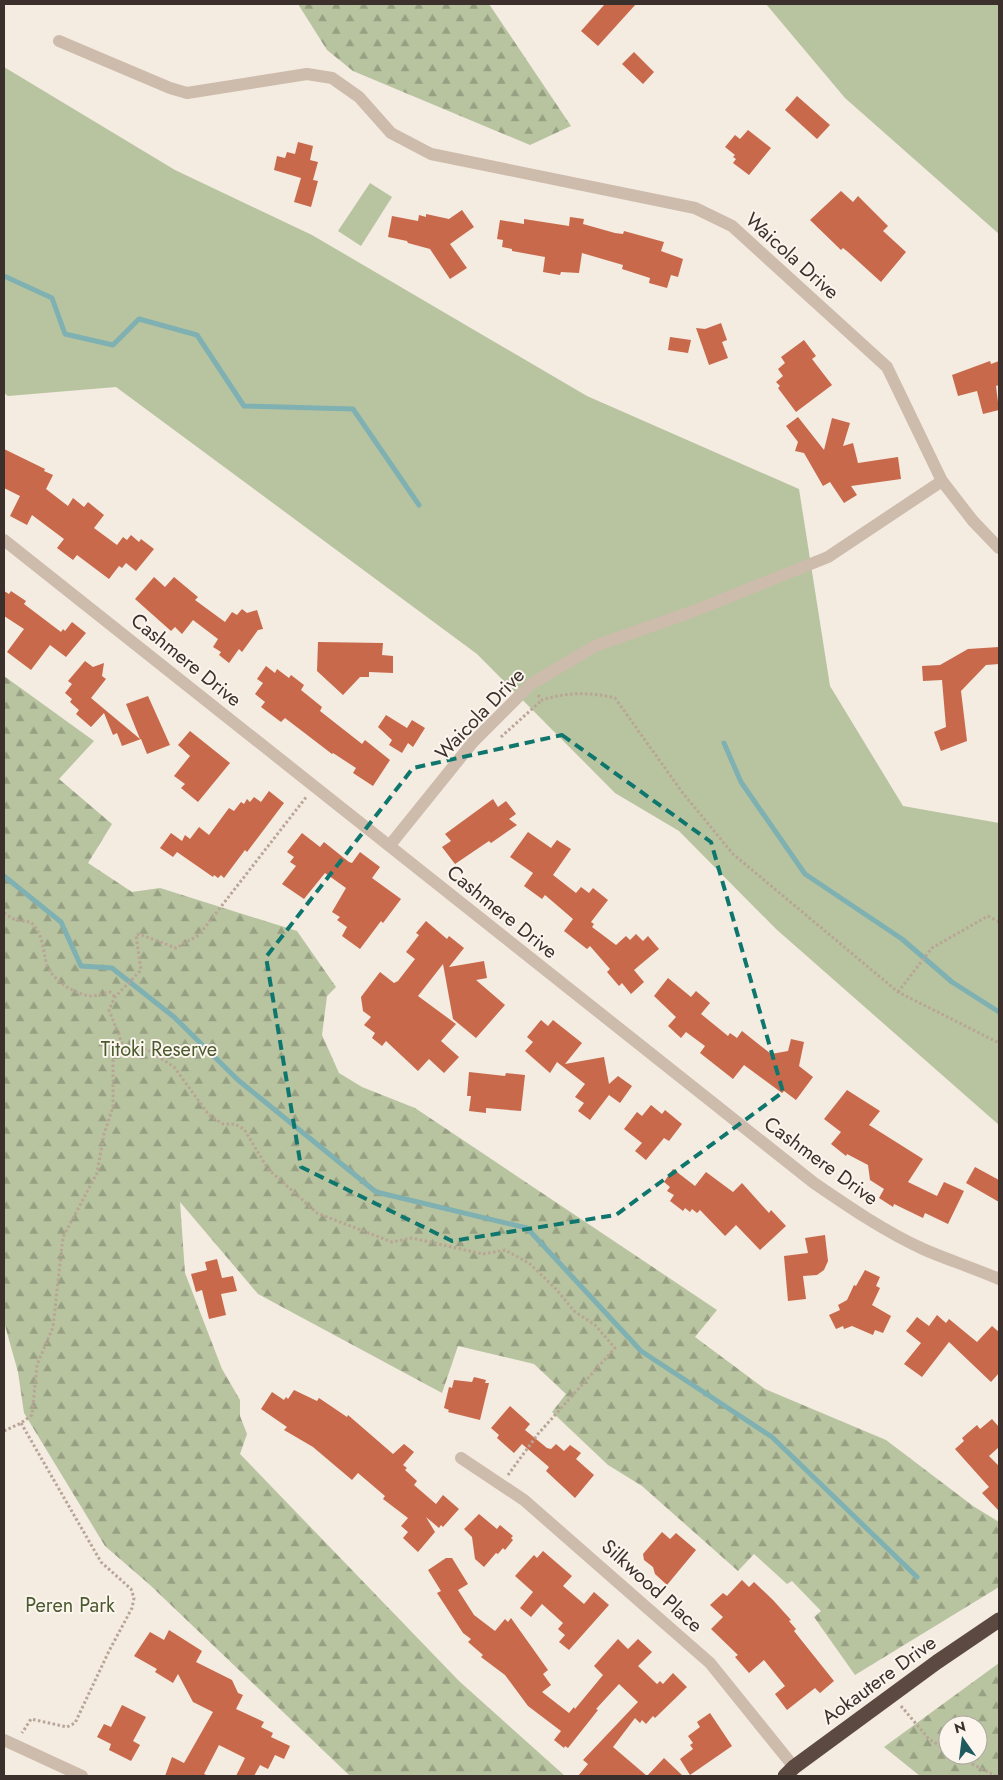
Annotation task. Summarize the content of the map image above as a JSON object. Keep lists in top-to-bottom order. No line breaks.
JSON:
{"streets":{"highway":["Aokautere Drive"],"street":["Waicola Drive","Cashmere Drive","Silkwood Place"]},"crossings":[["Waicola Drive","Cashmere Drive"],["Silkwood Place","Aokautere Drive"]],"parks":["Titoki Reserve","Peren Park"],"north":"top"}
